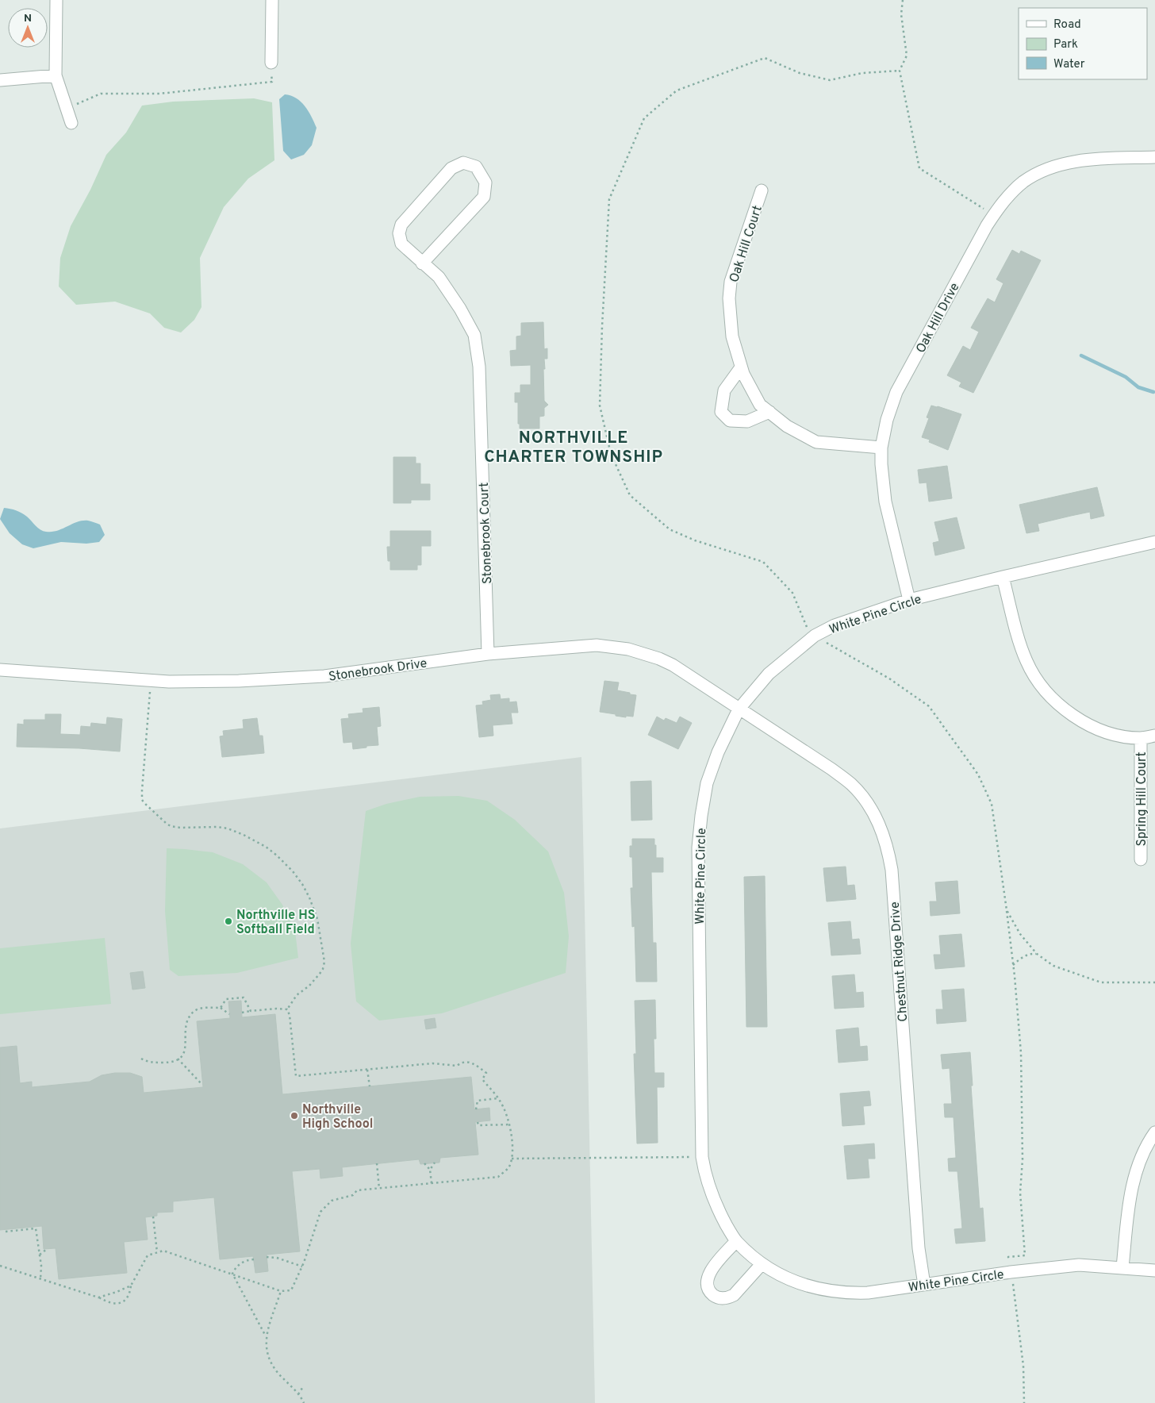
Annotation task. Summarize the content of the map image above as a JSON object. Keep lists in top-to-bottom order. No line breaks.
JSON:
{"streets":{"street":["Oak Hill Court","Oak Hill Drive","Stonebrook Court","White Pine Circle","Stonebrook Drive","Spring Hill Court","Chestnut Ridge Drive"]},"crossings":[["Oak Hill Court","Oak Hill Drive"],["Oak Hill Drive","White Pine Circle"],["Stonebrook Court","Stonebrook Drive"],["White Pine Circle","Stonebrook Drive"],["White Pine Circle","Chestnut Ridge Drive"],["Stonebrook Drive","Chestnut Ridge Drive"]],"districts":["NORTHVILLE CHARTER TOWNSHIP"],"places":["Northville HS Softball Field","Northville High School"],"legend":["Road","Park","Water"],"north":"top"}
